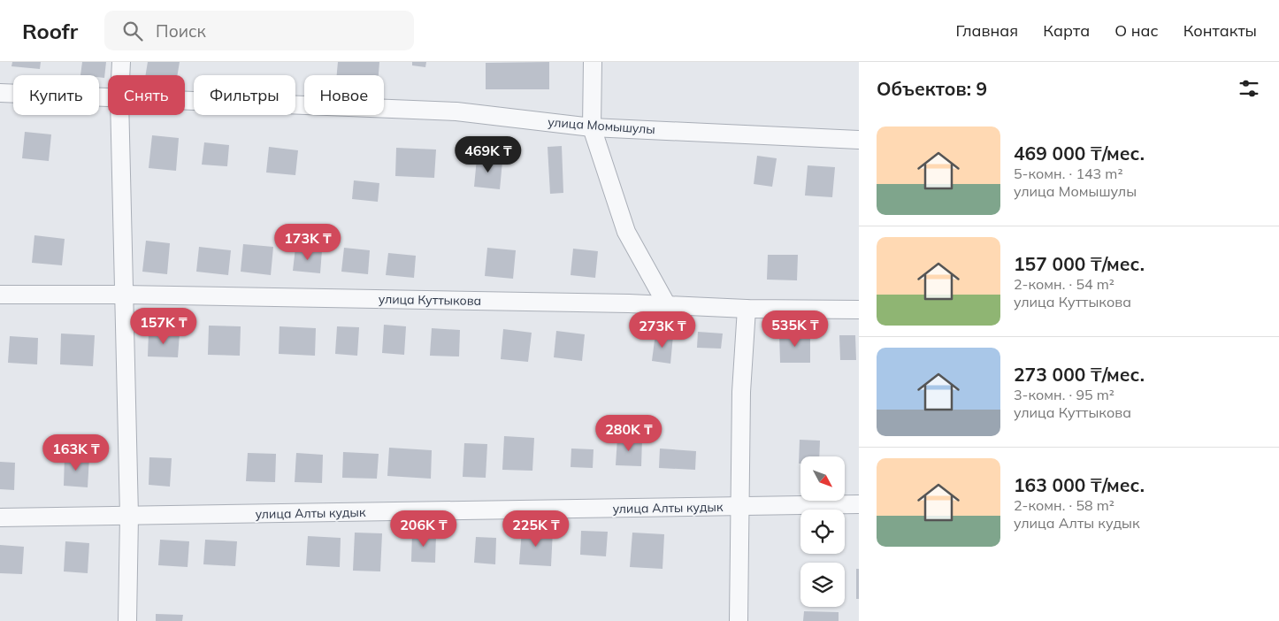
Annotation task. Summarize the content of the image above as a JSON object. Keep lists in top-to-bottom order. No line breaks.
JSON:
{"streets":{"street":["улица Момышулы","улица Куттыкова","улица Алты кудык"]},"north":"bottom right","page":{"header":"Roofr","search":"Поиск","nav":["Главная","Карта","О нас","Контакты"],"heading":"Объектов: 9","chip":["Купить","Снять","Фильтры","Новое"],"list":[{"name":"469 000 ₸/мес.","note":"5-комн. · 143 m² · улица Момышулы"},{"name":"157 000 ₸/мес.","note":"2-комн. · 54 m² · улица Куттыкова"},{"name":"273 000 ₸/мес.","note":"3-комн. · 95 m² · улица Куттыкова"},{"name":"163 000 ₸/мес.","note":"2-комн. · 58 m² · улица Алты кудык"}],"price":["469K ₸","173K ₸","157K ₸","535K ₸","273K ₸","280K ₸","163K ₸","206K ₸","225K ₸"]}}
